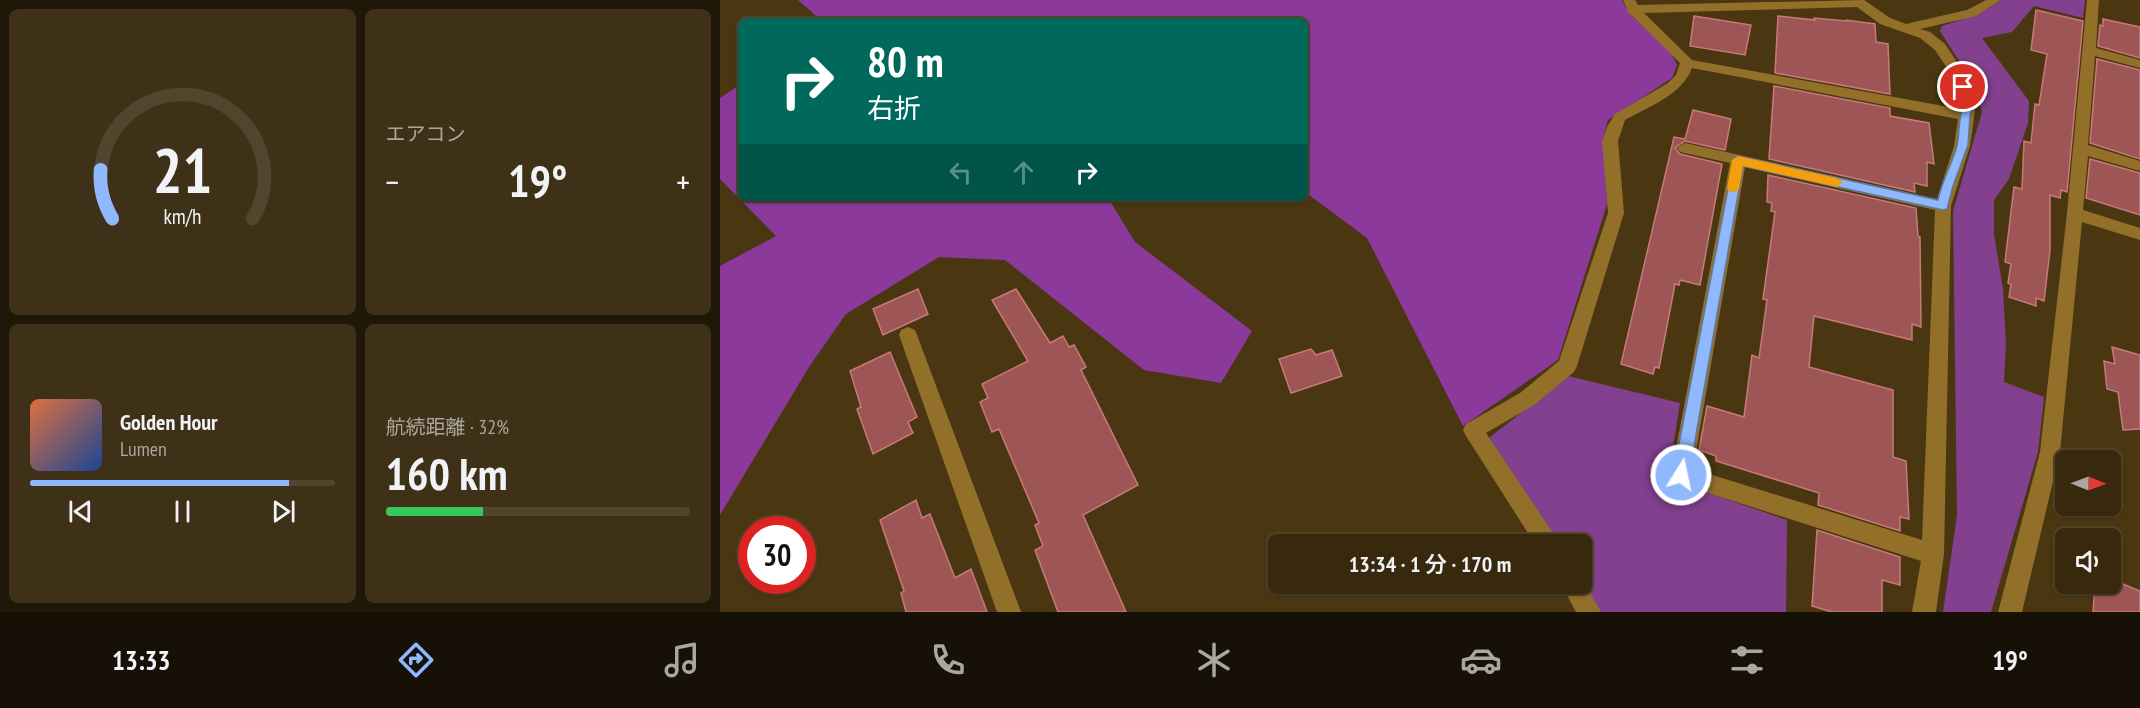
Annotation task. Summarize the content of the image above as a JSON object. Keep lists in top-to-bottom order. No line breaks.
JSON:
{"north":"right","page":{"tile":["エアコン",["航続距離 · 32%","160 km"]],"turn":["80 m","右折"],"heat":["−","19°","+"],"song":["Golden Hour","Lumen"],"limit":"30","trip":"13:34 · 1 分 · 170 m","tabs":["13:33","19°"],"gauge":["21","km/h"]}}
